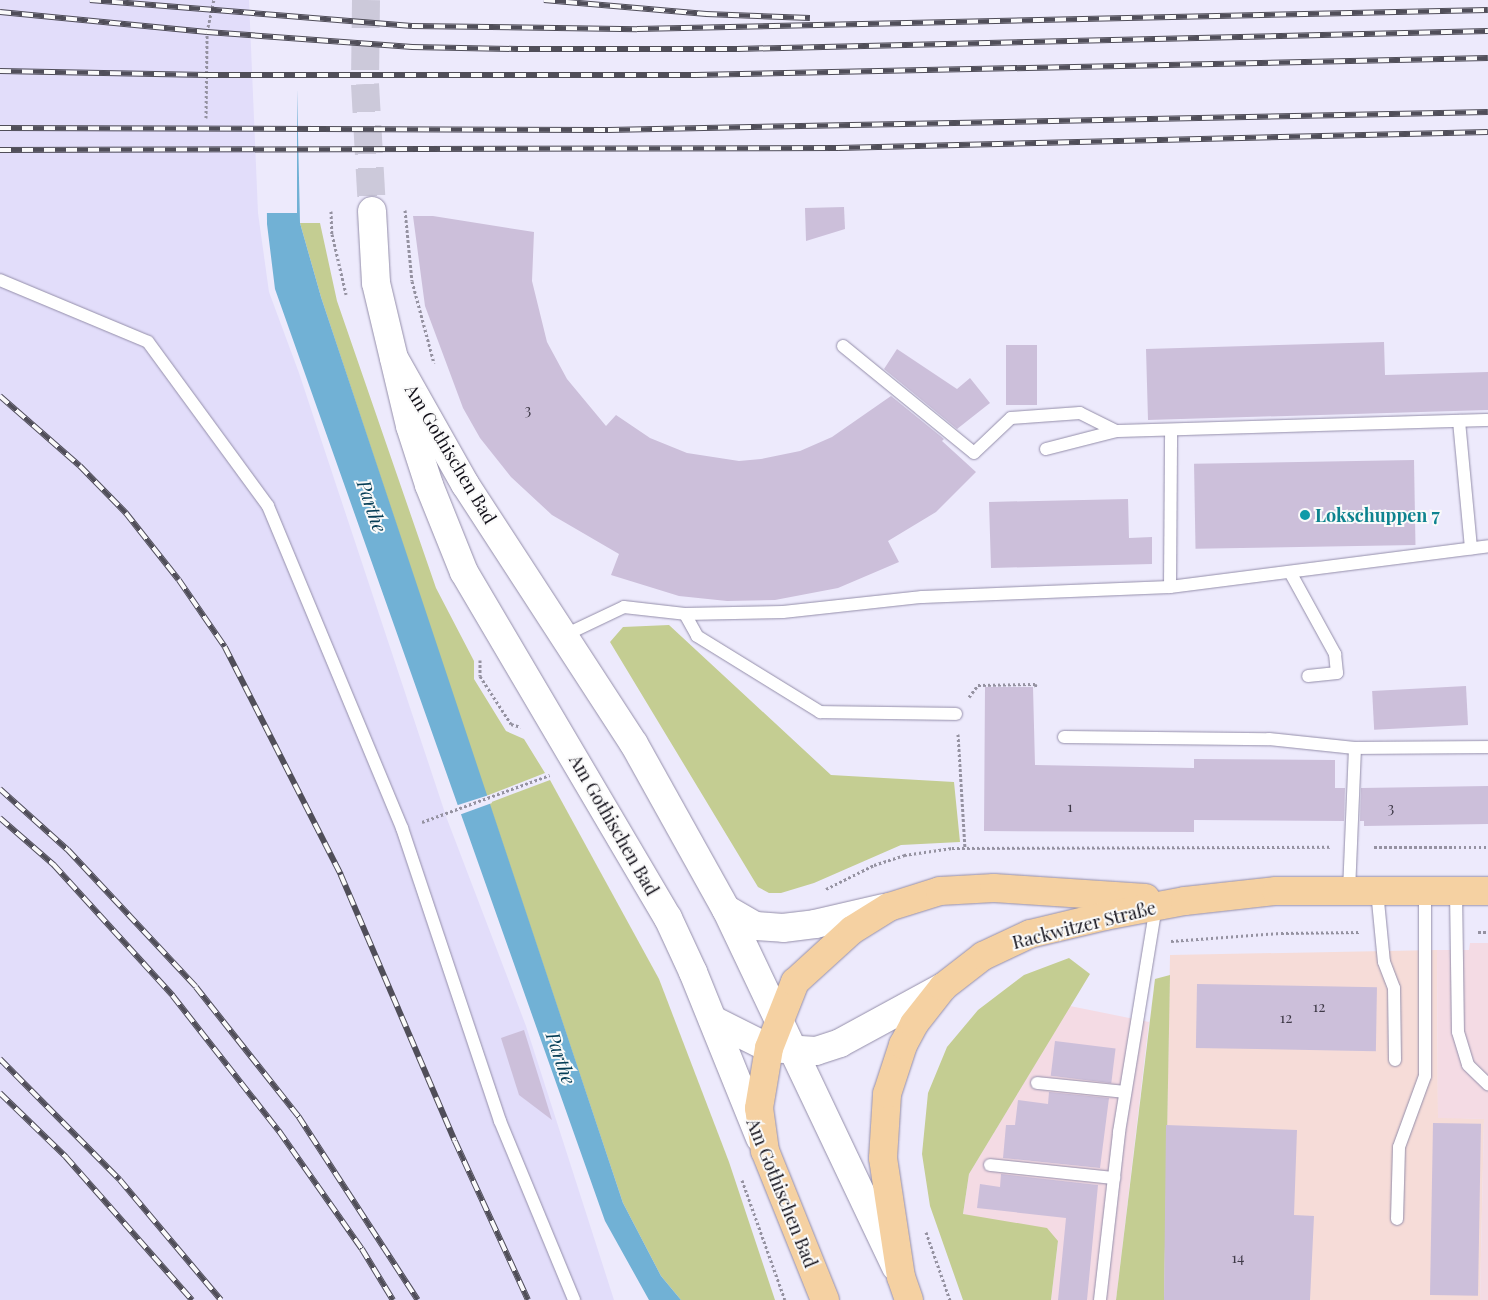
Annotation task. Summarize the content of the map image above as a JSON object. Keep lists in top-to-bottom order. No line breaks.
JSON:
{"streets":{"main road":["Am Gothischen Bad","Rackwitzer Straße"]},"crossings":[["Am Gothischen Bad","Rackwitzer Straße"]],"water":["Parthe"],"places":["Lokschuppen 7"],"house_numbers":["3","1","3","12","12","14"]}
